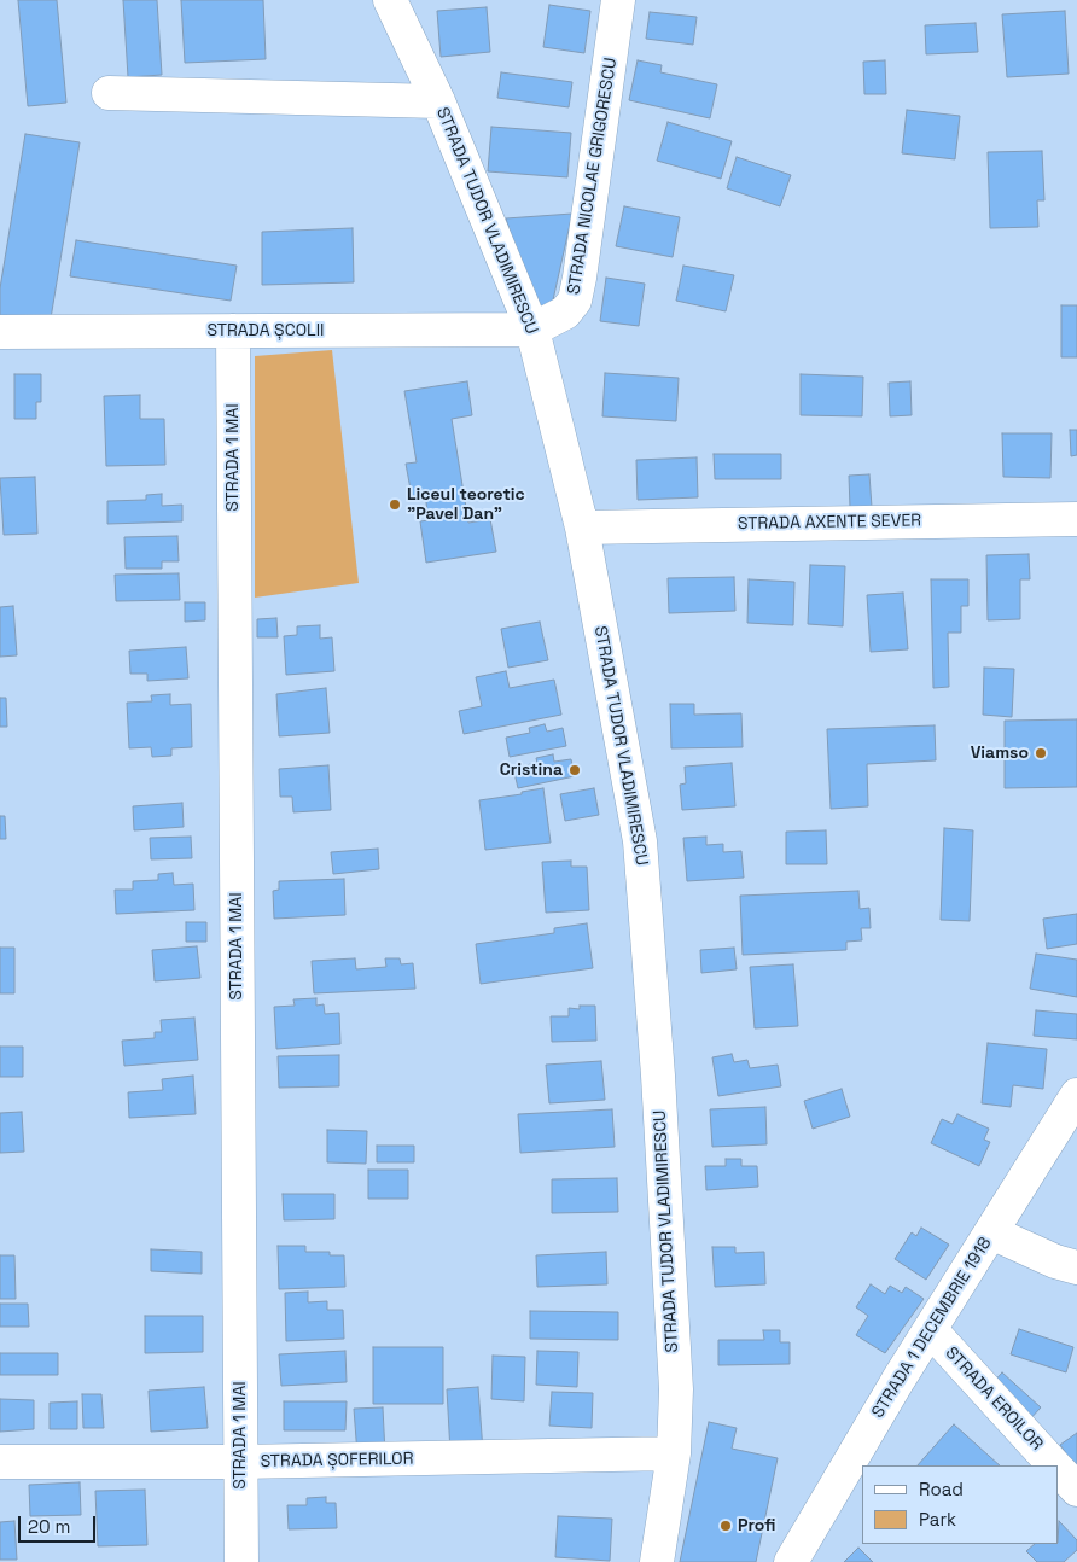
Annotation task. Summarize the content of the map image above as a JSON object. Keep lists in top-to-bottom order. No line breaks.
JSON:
{"streets":{"street":["STRADA NICOLAE GRIGORESCU","STRADA TUDOR VLADIMIRESCU","STRADA ȘCOLII","STRADA 1 MAI","STRADA AXENTE SEVER","STRADA 1 DECEMBRIE 1918","STRADA EROILOR","STRADA ȘOFERILOR"]},"crossings":[["STRADA NICOLAE GRIGORESCU","STRADA TUDOR VLADIMIRESCU"],["STRADA NICOLAE GRIGORESCU","STRADA ȘCOLII"],["STRADA TUDOR VLADIMIRESCU","STRADA ȘCOLII"],["STRADA TUDOR VLADIMIRESCU","STRADA AXENTE SEVER"],["STRADA TUDOR VLADIMIRESCU","STRADA ȘOFERILOR"],["STRADA ȘCOLII","STRADA 1 MAI"],["STRADA 1 MAI","STRADA ȘOFERILOR"],["STRADA 1 DECEMBRIE 1918","STRADA EROILOR"]],"places":["Liceul teoretic \"Pavel Dan\"","Viamso","Cristina","Profi"],"legend":["Road","Park"],"scale_bar":"20 m"}
